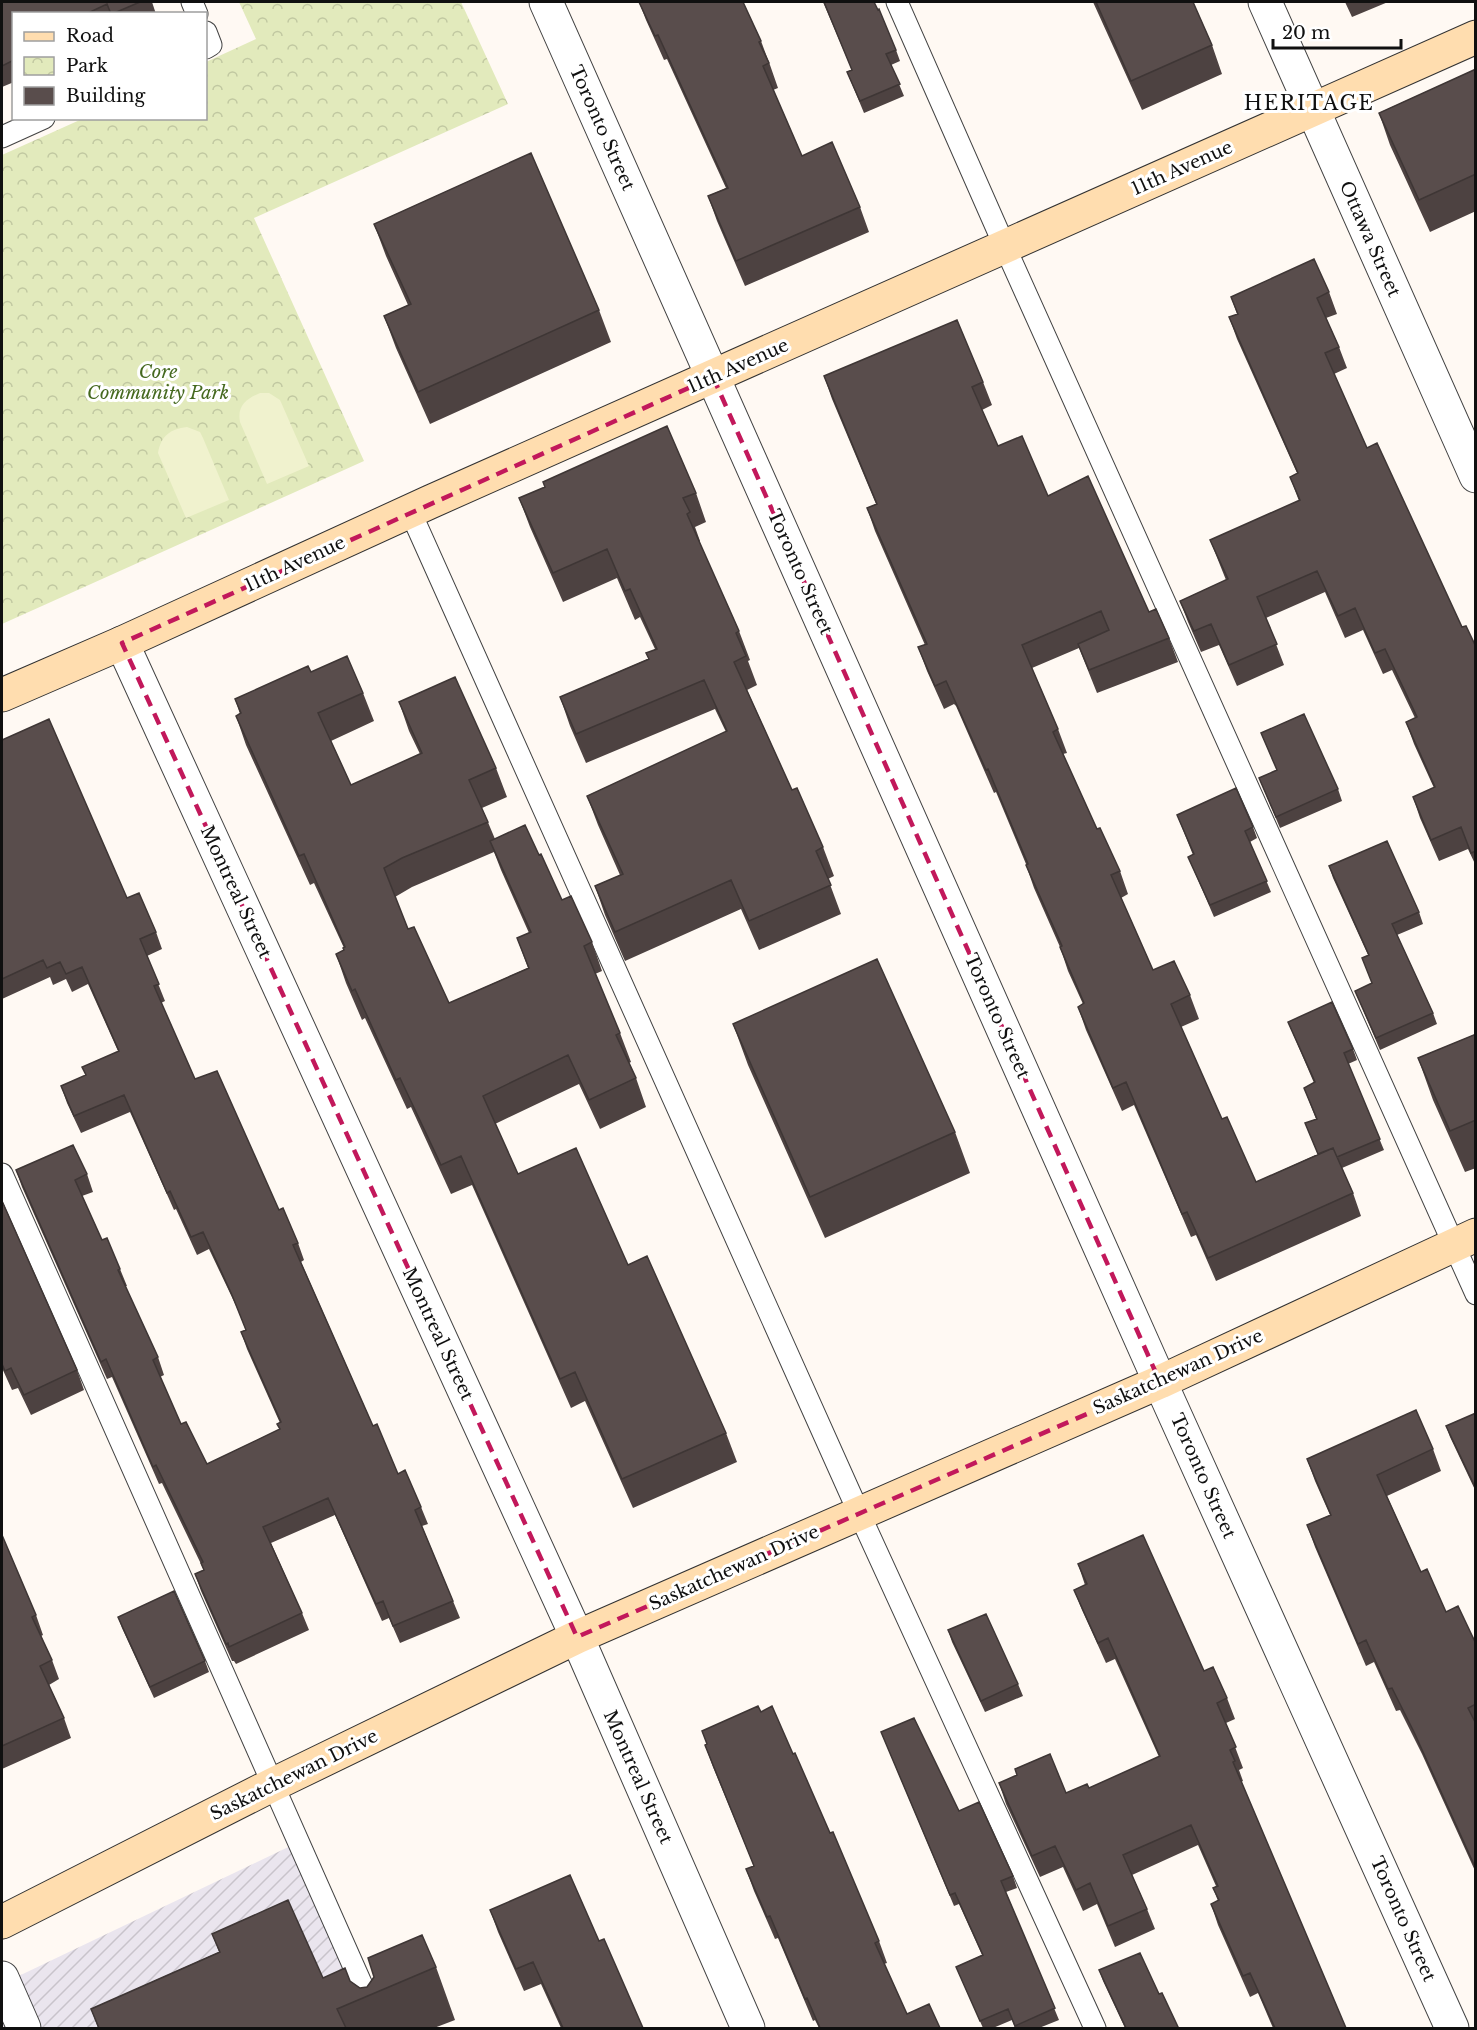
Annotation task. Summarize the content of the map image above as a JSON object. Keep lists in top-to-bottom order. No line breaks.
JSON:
{"streets":{"street":["Toronto Street","11th Avenue","Ottawa Street","Montreal Street","Saskatchewan Drive"]},"crossings":[["Toronto Street","11th Avenue"],["Toronto Street","Saskatchewan Drive"],["11th Avenue","Ottawa Street"],["11th Avenue","Montreal Street"],["Montreal Street","Saskatchewan Drive"]],"districts":["HERITAGE"],"parks":["Core Community Park"],"legend":["Road","Park","Building"],"scale_bar":"20 m"}
